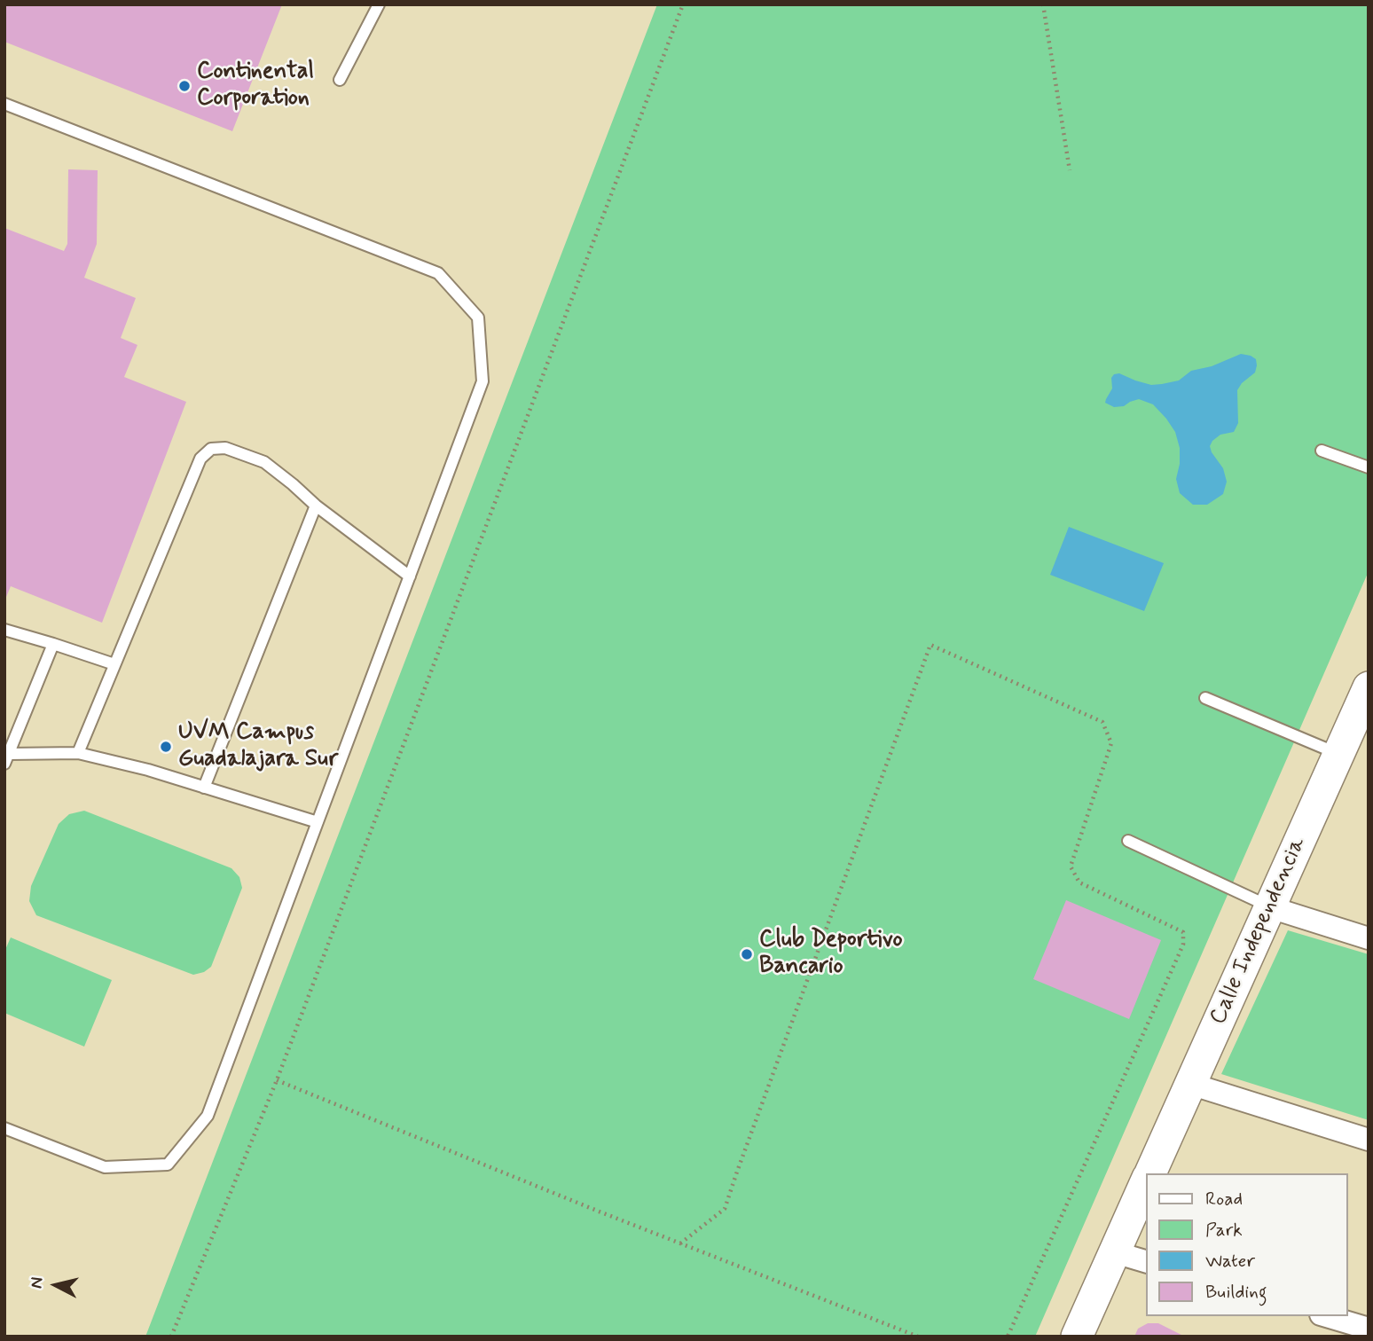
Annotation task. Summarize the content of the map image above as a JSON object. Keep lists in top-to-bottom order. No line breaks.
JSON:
{"streets":{"street":["Calle Independencia"]},"places":["Continental Corporation","UVM Campus Guadalajara Sur","Club Deportivo Bancario"],"legend":["Road","Park","Water","Building"],"north":"left"}
